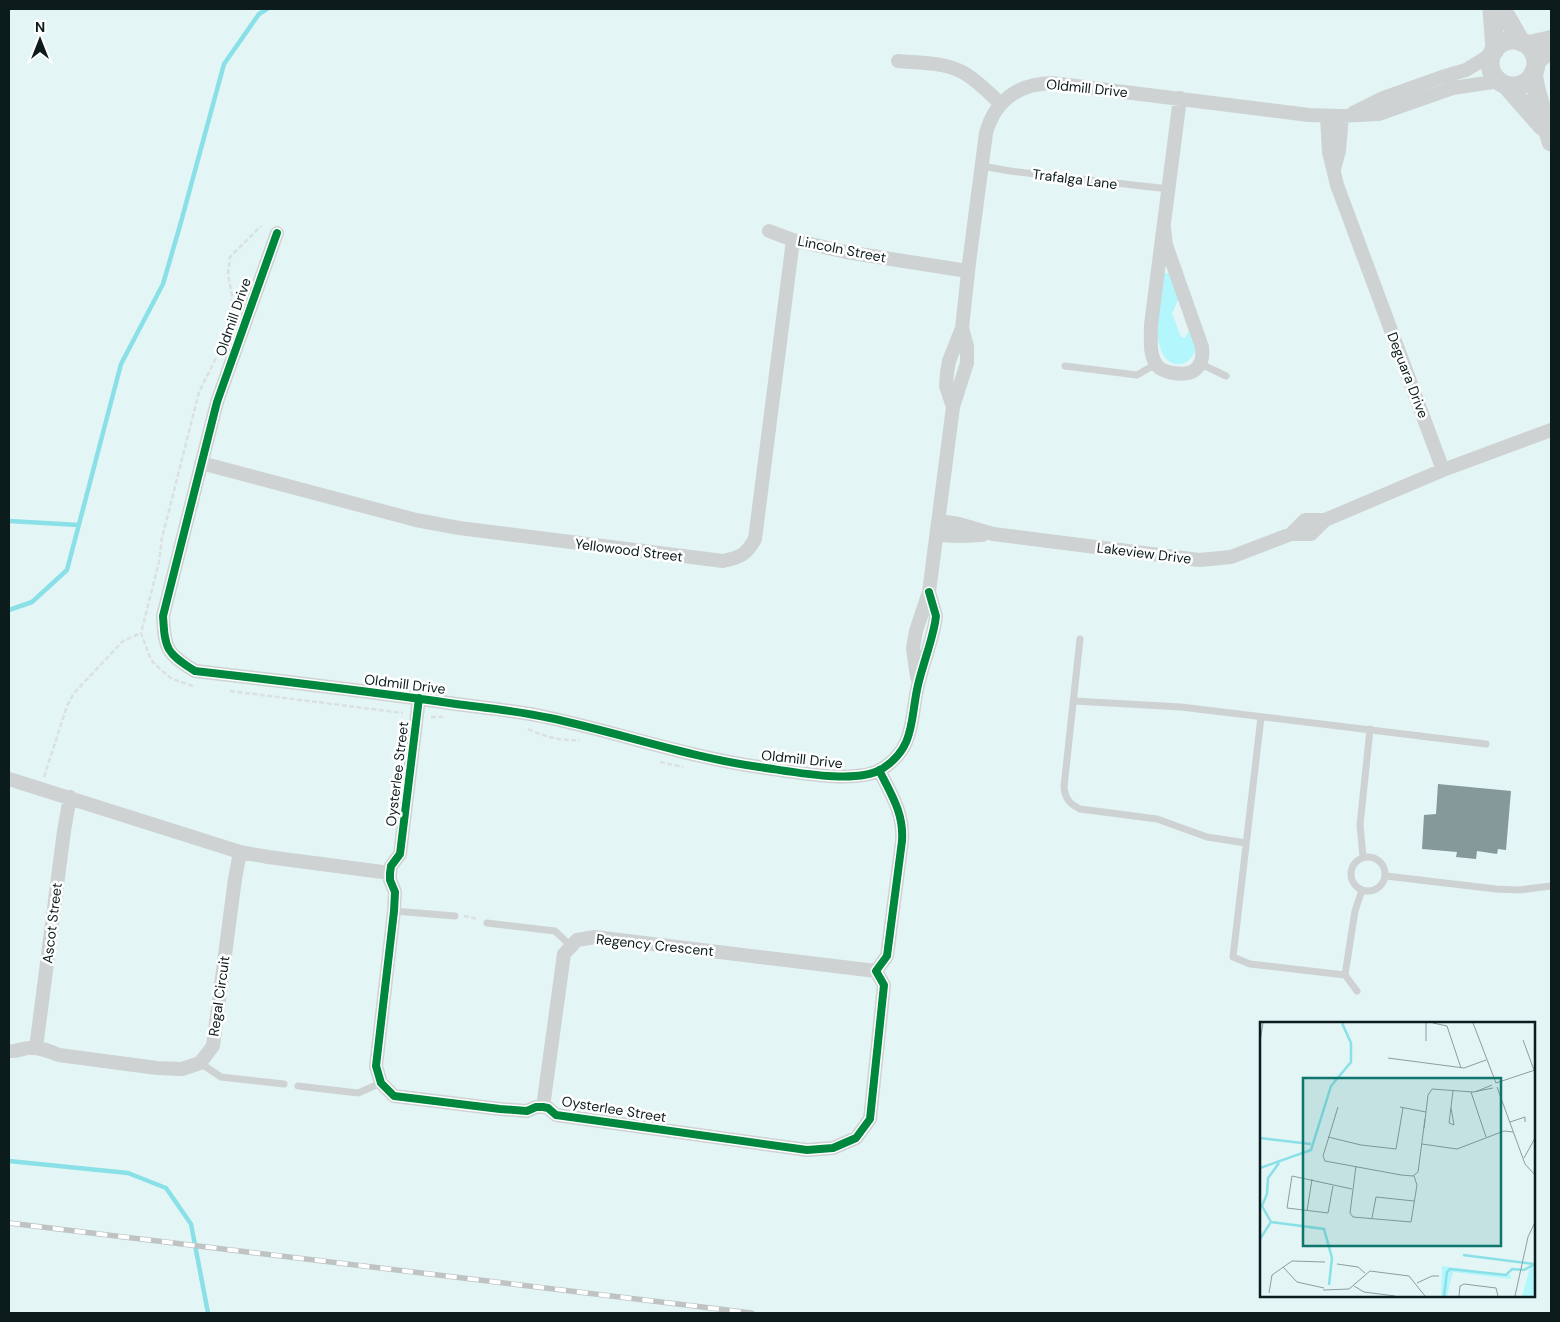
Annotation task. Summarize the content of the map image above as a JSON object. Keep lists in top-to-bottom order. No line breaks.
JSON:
{"streets":{"street":["Oldmill Drive","Lincoln Street","Deguara Drive","Yellowood Street","Lakeview Drive","Oysterlee Street","Ascot Street","Regency Crescent","Regal Circuit"],"lane":["Trafalga Lane"]},"crossings":[["Oldmill Drive","Trafalga Lane"],["Oldmill Drive","Lincoln Street"],["Oldmill Drive","Deguara Drive"],["Oldmill Drive","Yellowood Street"],["Oldmill Drive","Lakeview Drive"],["Oldmill Drive","Oysterlee Street"],["Lincoln Street","Yellowood Street"],["Deguara Drive","Lakeview Drive"],["Oysterlee Street","Regency Crescent"]],"north":"top"}
